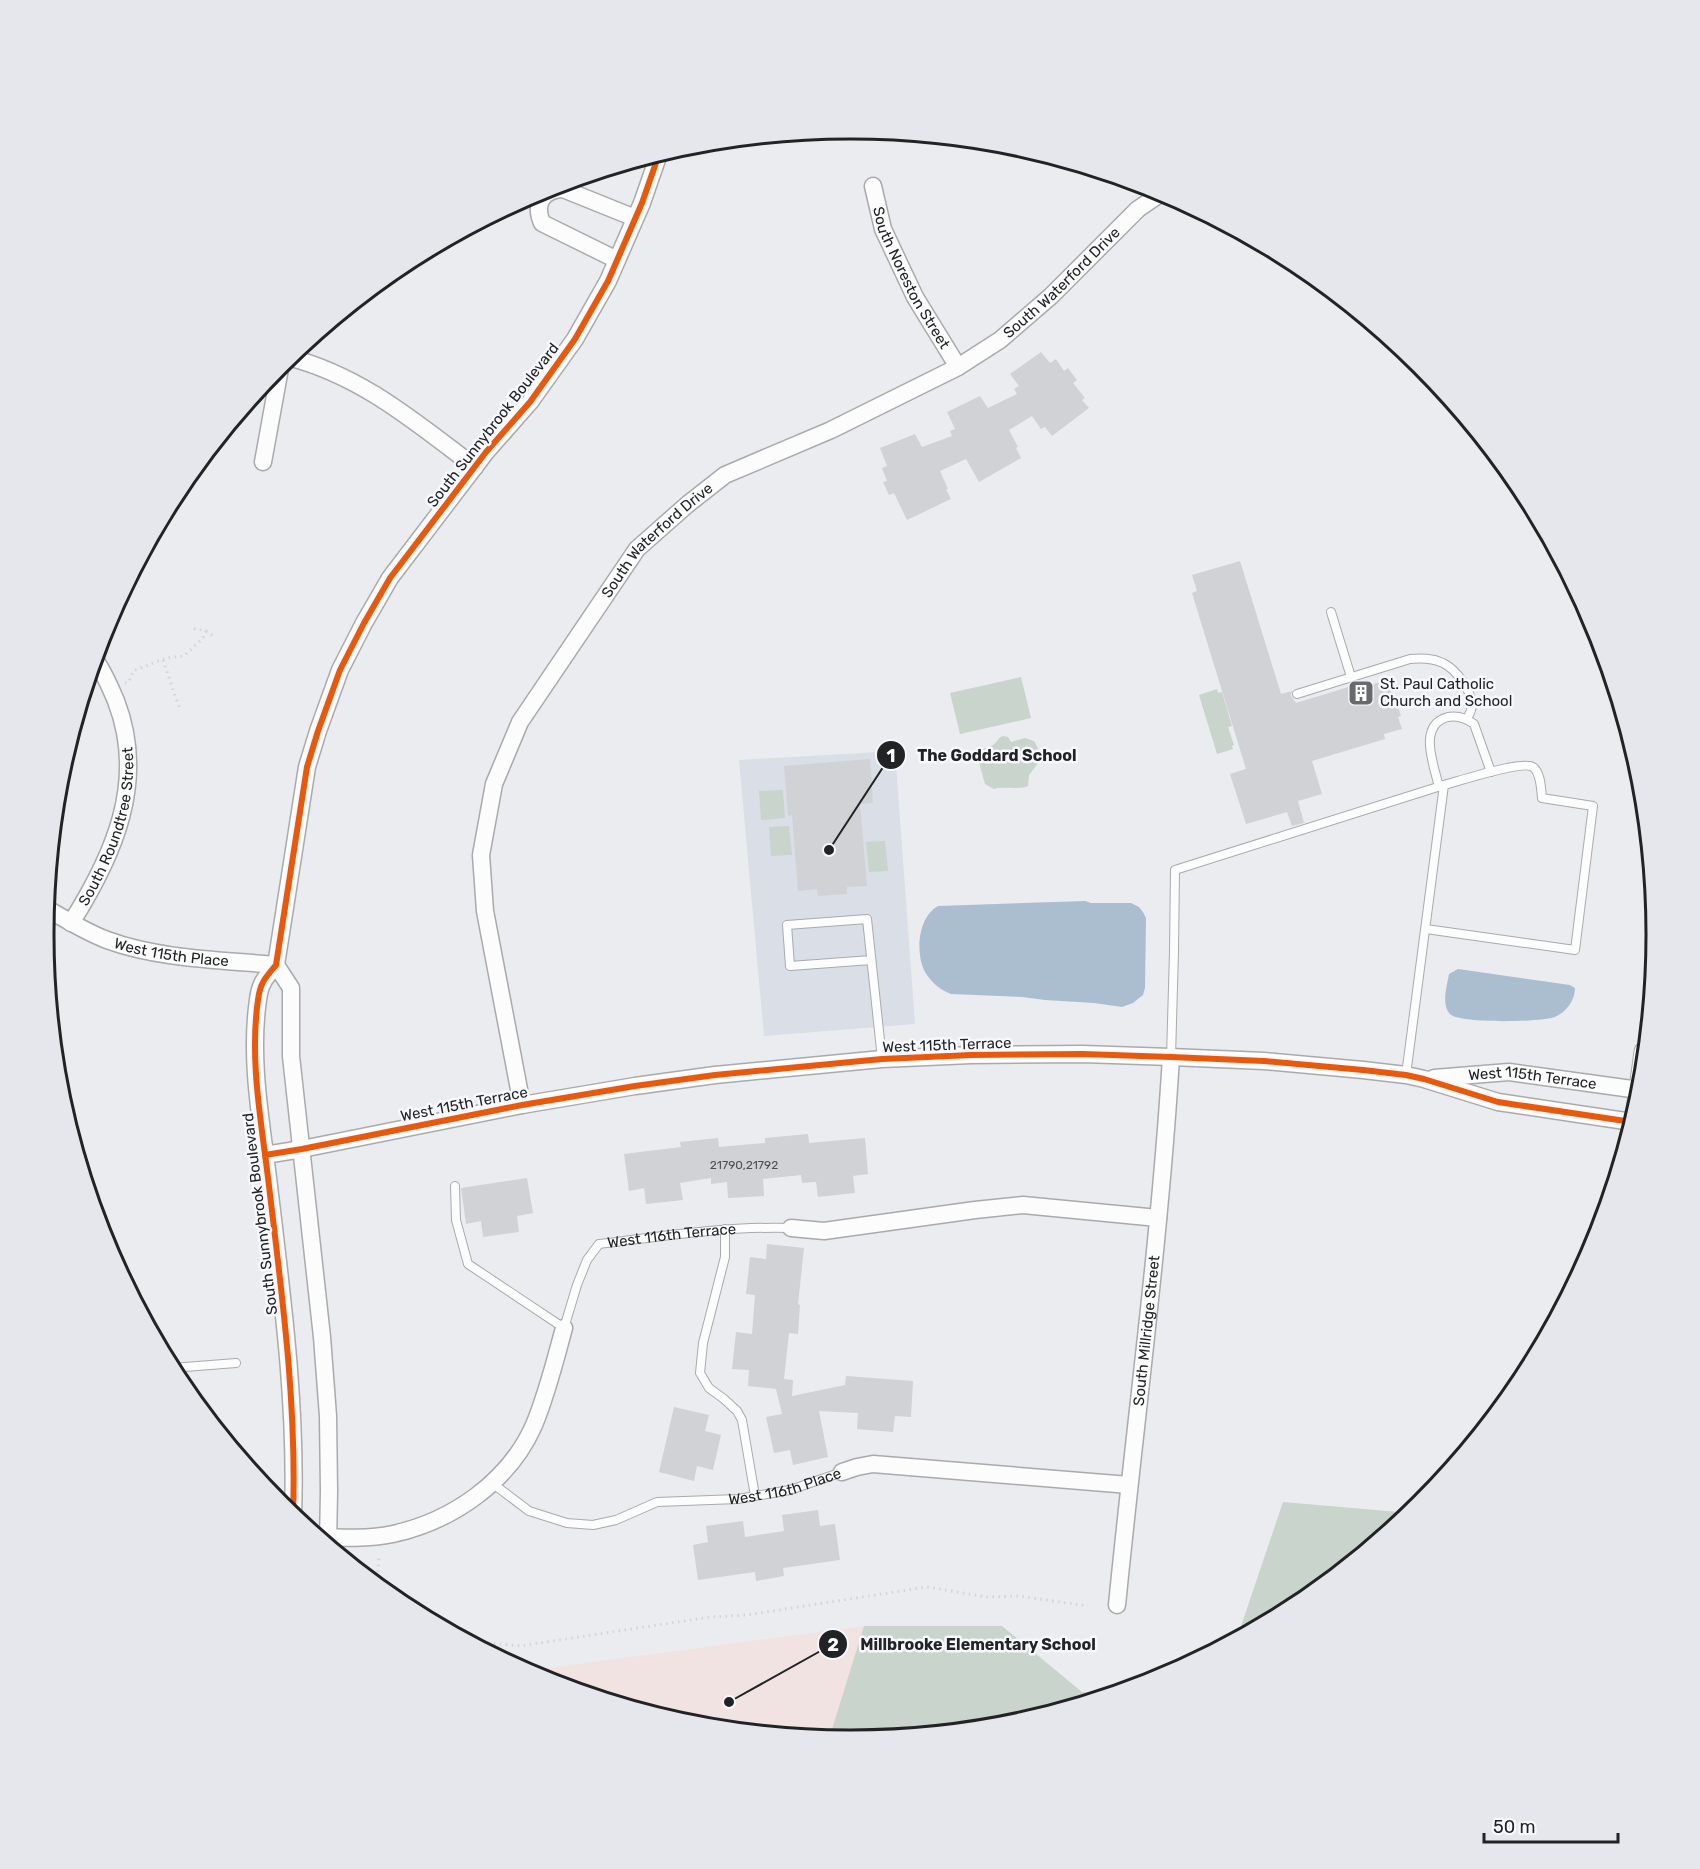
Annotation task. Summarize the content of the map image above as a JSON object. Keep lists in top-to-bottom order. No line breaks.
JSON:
{"streets":{"street":["South Noreston Street","South Waterford Drive","South Sunnybrook Boulevard","South Roundtree Street","West 115th Place","West 115th Terrace","West 116th Terrace","South Millridge Street","West 116th Place"]},"crossings":[["South Noreston Street","South Waterford Drive"],["South Waterford Drive","West 115th Terrace"],["South Sunnybrook Boulevard","West 115th Place"],["South Sunnybrook Boulevard","West 115th Terrace"],["South Roundtree Street","West 115th Place"],["West 115th Terrace","South Millridge Street"],["West 116th Terrace","South Millridge Street"],["West 116th Terrace","West 116th Place"],["South Millridge Street","West 116th Place"]],"places":{"building":["St. Paul Catholic Church and School"],"other":["The Goddard School","Millbrooke Elementary School"]},"house_numbers":["21790,21792"],"scale_bar":"50 m"}
